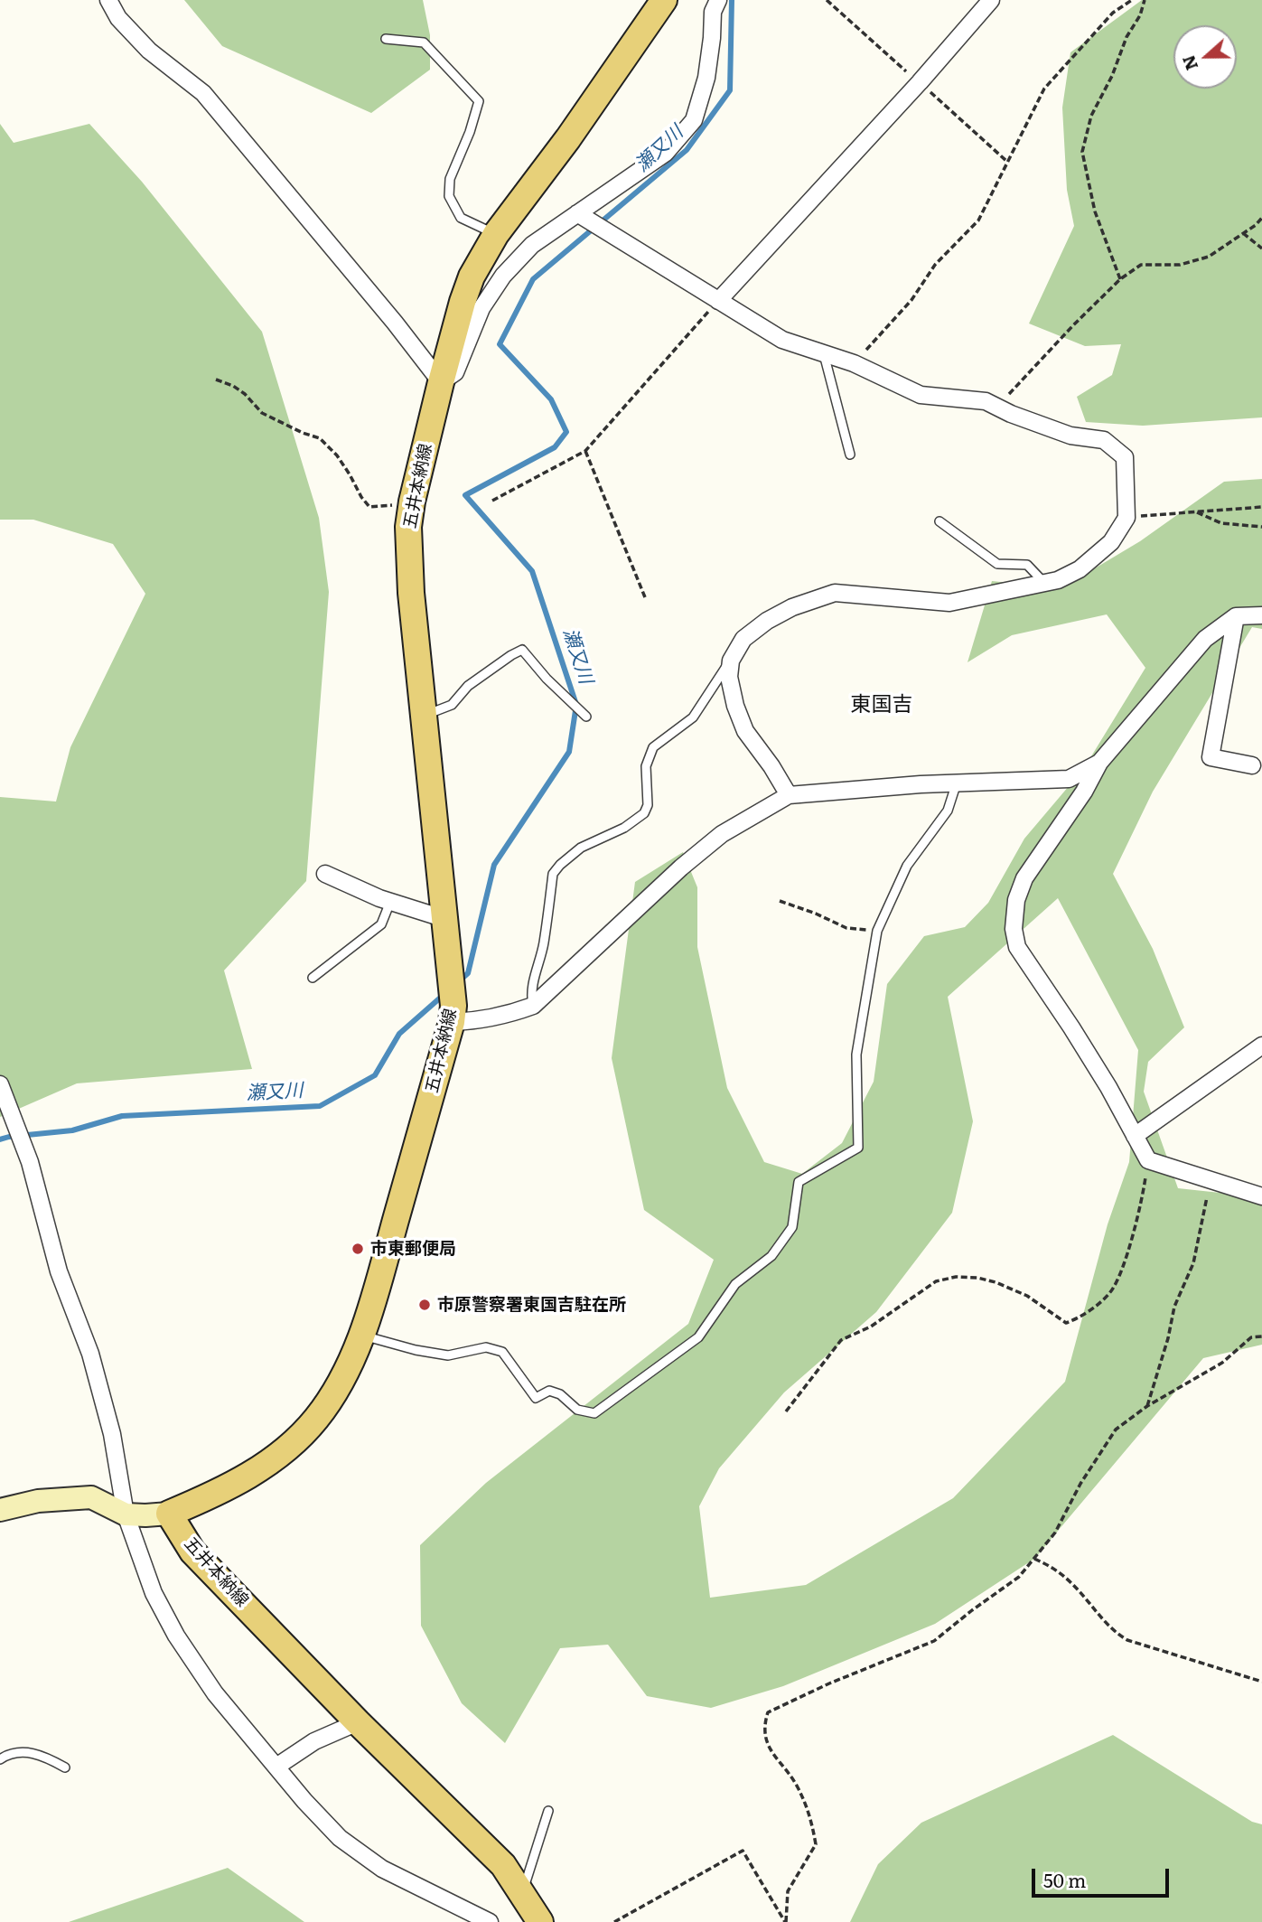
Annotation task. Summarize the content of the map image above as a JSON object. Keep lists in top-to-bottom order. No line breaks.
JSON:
{"streets":{"main road":["五井本納線"]},"districts":["東国吉"],"water":["瀬又川"],"places":["市東郵便局","市原警察署東国吉駐在所"],"scale_bar":"50 m","north":"left"}
